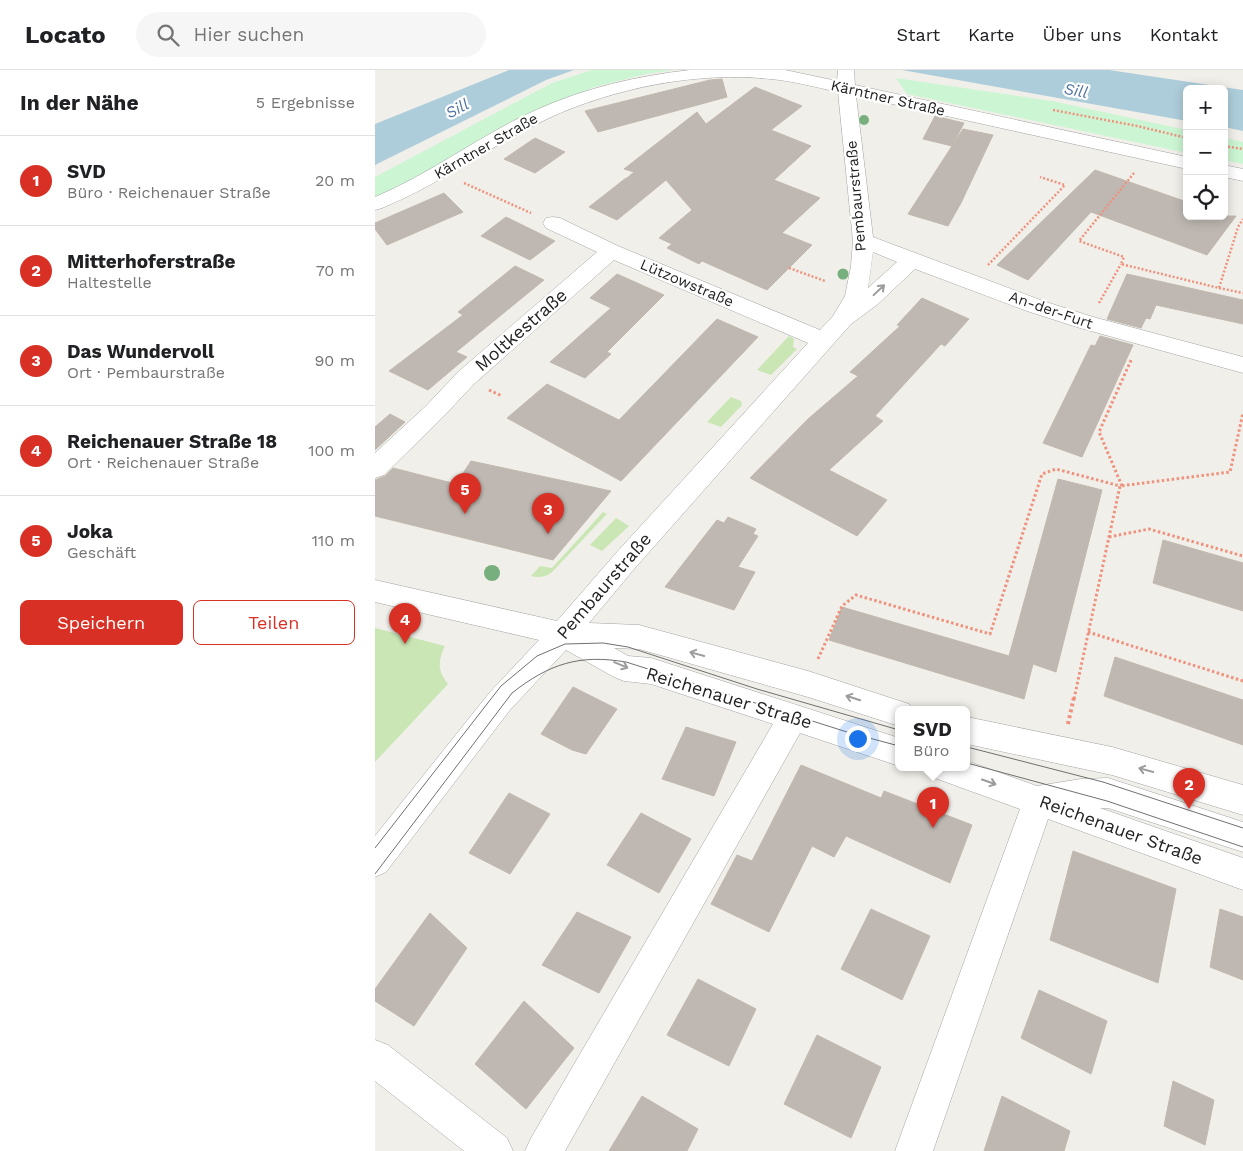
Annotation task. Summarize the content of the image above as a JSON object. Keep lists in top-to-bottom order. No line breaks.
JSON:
{"streets":{"street":["Kärntner Straße","Pembaurstraße","Lützowstraße","An-der-Furt","Moltkestraße","Reichenauer Straße"]},"crossings":[["Kärntner Straße","Pembaurstraße"],["Pembaurstraße","Lützowstraße"],["Pembaurstraße","An-der-Furt"],["Pembaurstraße","Reichenauer Straße"],["Lützowstraße","Moltkestraße"]],"water":["Sill"],"page":{"header":"Locato","search":"Hier suchen","nav":["Start","Karte","Über uns","Kontakt"],"heading":["In der Nähe","5 Ergebnisse"],"map_buttons":["+","−"],"list":[{"mark":"1","name":"SVD","note":"Büro · Reichenauer Straße","value":"20 m"},{"mark":"2","name":"Mitterhoferstraße","note":"Haltestelle","value":"70 m"},{"mark":"3","name":"Das Wundervoll","note":"Ort · Pembaurstraße","value":"90 m"},{"mark":"4","name":"Reichenauer Straße 18","note":"Ort · Reichenauer Straße","value":"100 m"},{"mark":"5","name":"Joka","note":"Geschäft","value":"110 m"}],"pins":["5","3","4","2","1"],"buttons":["Speichern","Teilen"],"popup":["SVD","Büro"]}}
